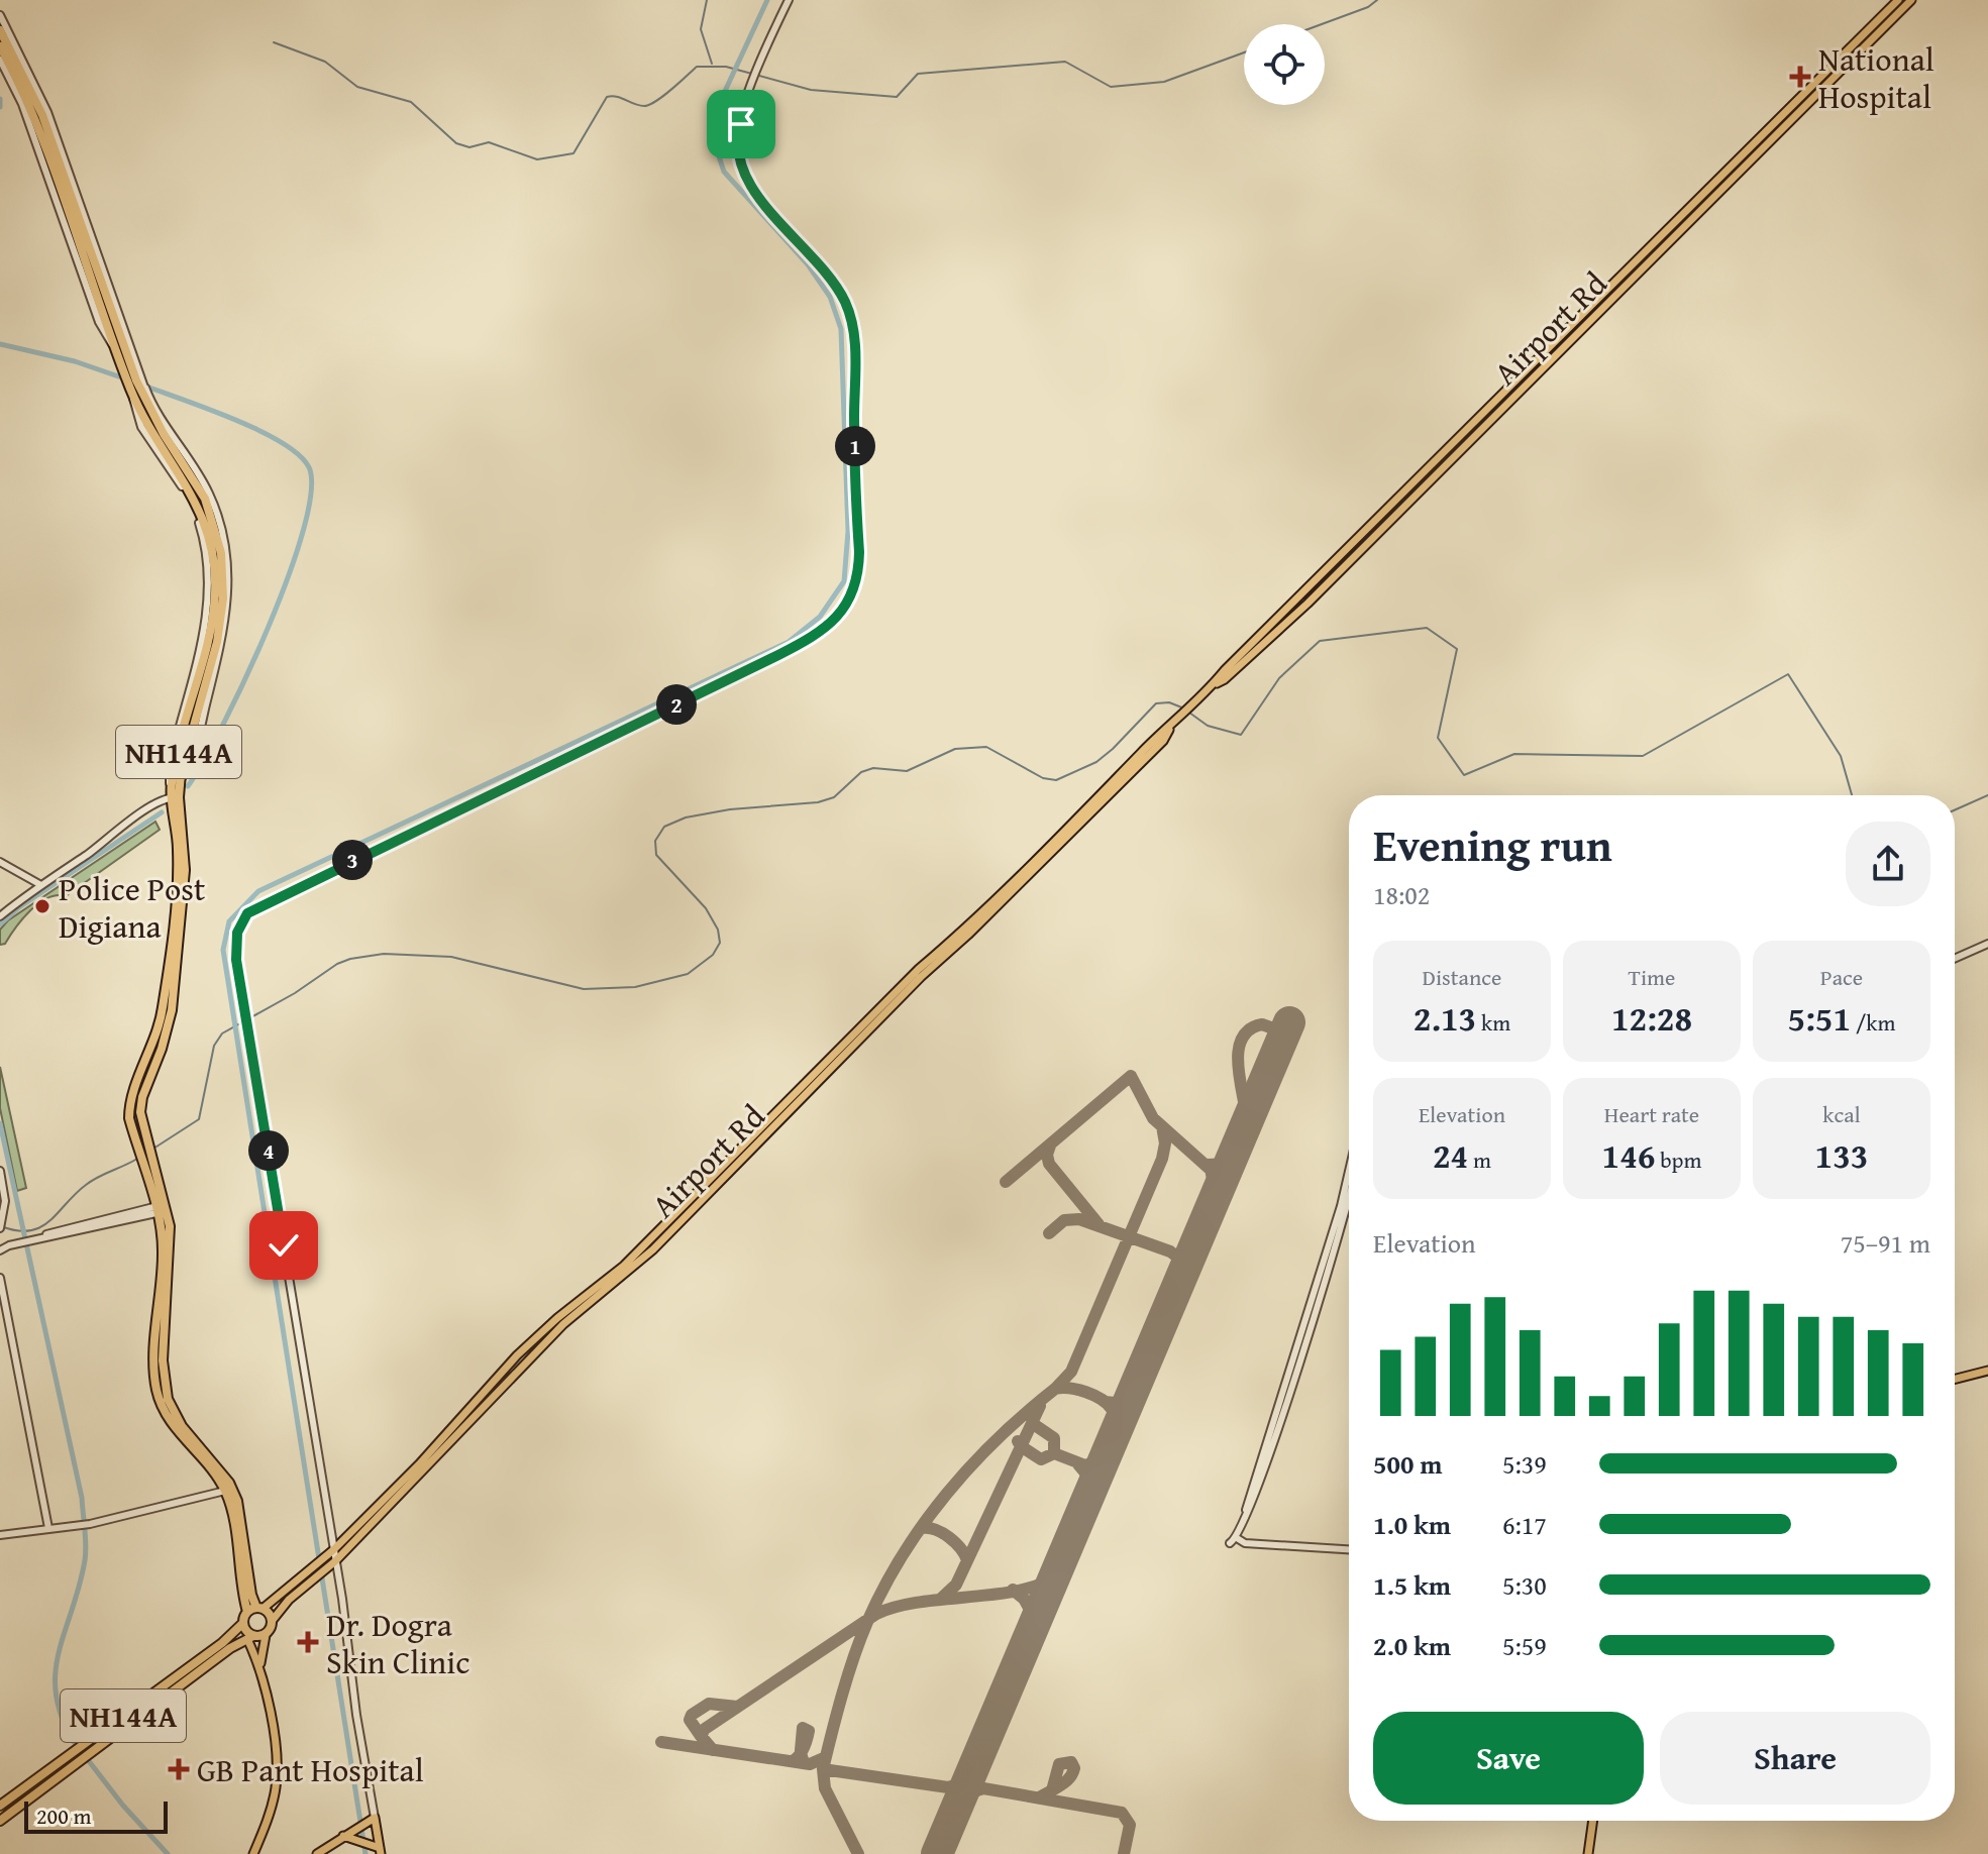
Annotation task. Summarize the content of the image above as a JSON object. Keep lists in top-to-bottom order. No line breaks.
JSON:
{"streets":{"highway":["NH144A"],"main road":["Airport Rd"]},"places":{"health":["National Hospital","Dr. Dogra Skin Clinic","GB Pant Hospital"],"other":["Police Post Digiana"]},"scale_bar":"200 m","page":{"pins":["1","2","3","4"],"heading":["Evening run","18:02"],"stats":[["Distance","2.13 km"],["Time","12:28"],["Pace","5:51 /km"],["Elevation","24 m"],["Heart rate","146 bpm"],["kcal","133"]],"chart":["Elevation","75–91 m"],"list":[{"name":"500 m","note":"5:39"},{"name":"1.0 km","note":"6:17"},{"name":"1.5 km","note":"5:30"},{"name":"2.0 km","note":"5:59"}],"buttons":["Save","Share"],"scale":"200 m"}}
